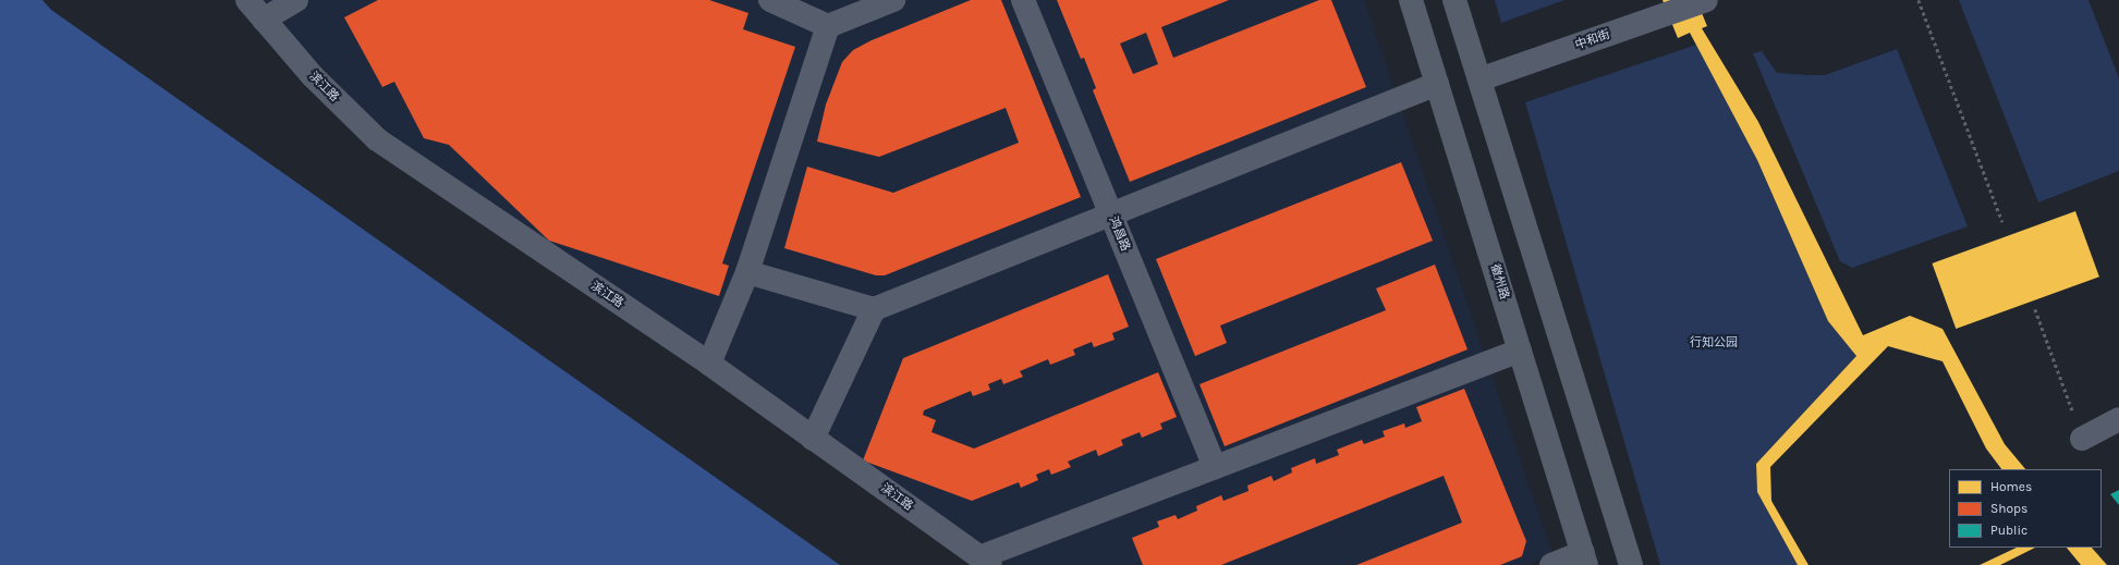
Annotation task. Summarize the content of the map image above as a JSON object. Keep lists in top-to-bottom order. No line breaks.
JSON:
{"streets":{"main road":["徽州路"],"street":["中和街","滨江路","鸿昌路"]},"parks":["行知公园"],"legend":["Homes","Shops","Public"]}
